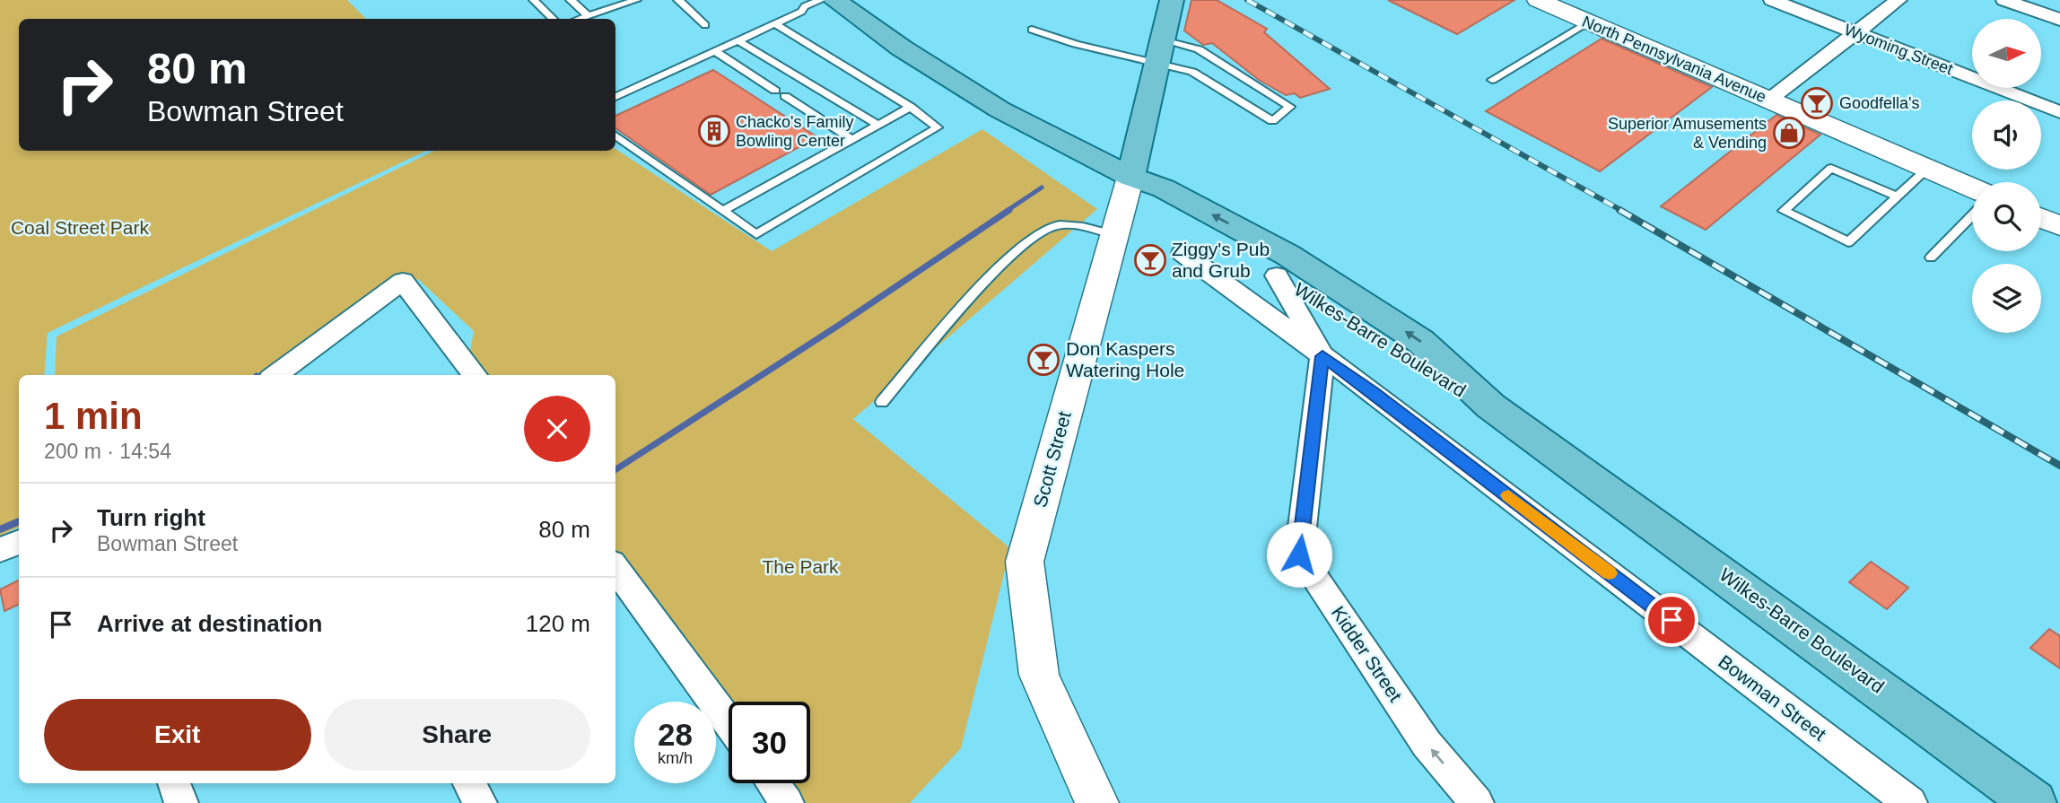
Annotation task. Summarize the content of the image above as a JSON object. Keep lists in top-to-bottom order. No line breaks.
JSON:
{"streets":{"main road":["Wilkes-Barre Boulevard","Scott Street"],"street":["Wyoming Street","North Pennsylvania Avenue","Kidder Street","Bowman Street"]},"crossings":[["Wilkes-Barre Boulevard","Scott Street"],["Kidder Street","Bowman Street"]],"one_way":["Kidder Street"],"parks":["Coal Street Park","The Park"],"places":{"bar":["Goodfella's","Ziggy's Pub and Grub","Don Kaspers Watering Hole"],"building":["Chacko's Family Bowling Center"],"shop":["Superior Amusements & Vending"]},"north":"right","page":{"turn":["80 m","Bowman Street"],"heading":["1 min","200 m · 14:54"],"list":[{"name":"Turn right","note":"Bowman Street","value":"80 m"},{"name":"Arrive at destination","value":"120 m"}],"buttons":["Exit","Share"],"speed":"28 km/h","limit":"30"}}
